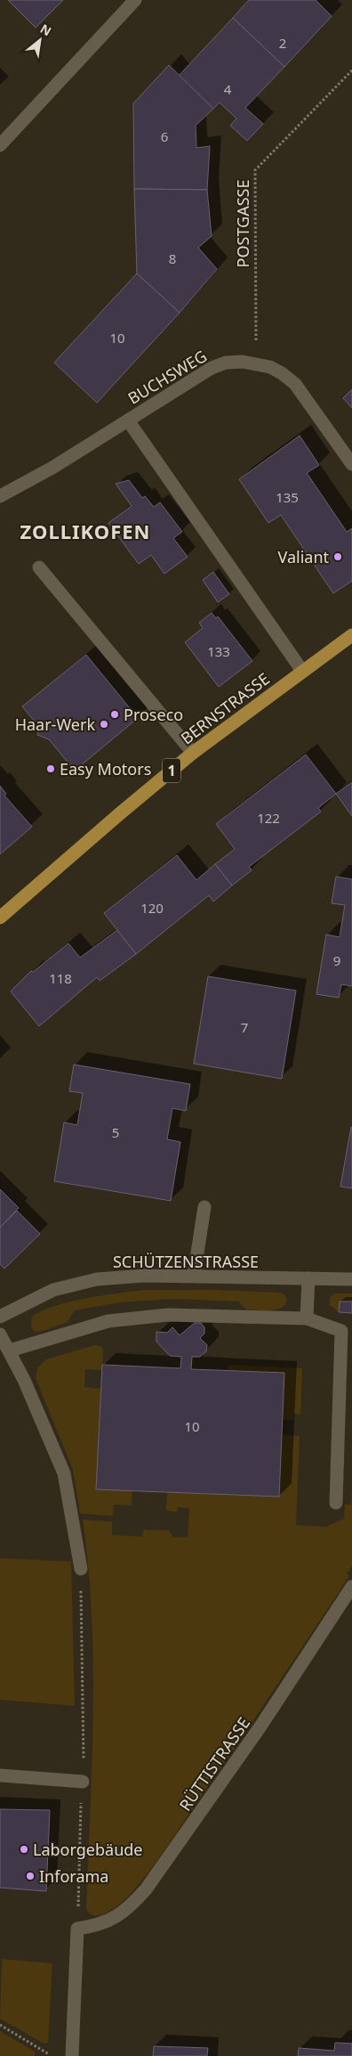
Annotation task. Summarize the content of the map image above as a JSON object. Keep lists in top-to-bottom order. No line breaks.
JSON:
{"streets":{"main road":["BERNSTRASSE","1"],"street":["BUCHSWEG","SCHÜTZENSTRASSE","RÜTTISTRASSE"],"path":["POSTGASSE"]},"crossings":[["POSTGASSE","BUCHSWEG"]],"districts":["ZOLLIKOFEN"],"places":["Valiant","Proseco","Haar-Werk","Easy Motors","Laborgebäude","Inforama"],"house_numbers":["2","4","6","8","10","135","133","122","120","9","118","7","5","10"],"north":"top right"}
